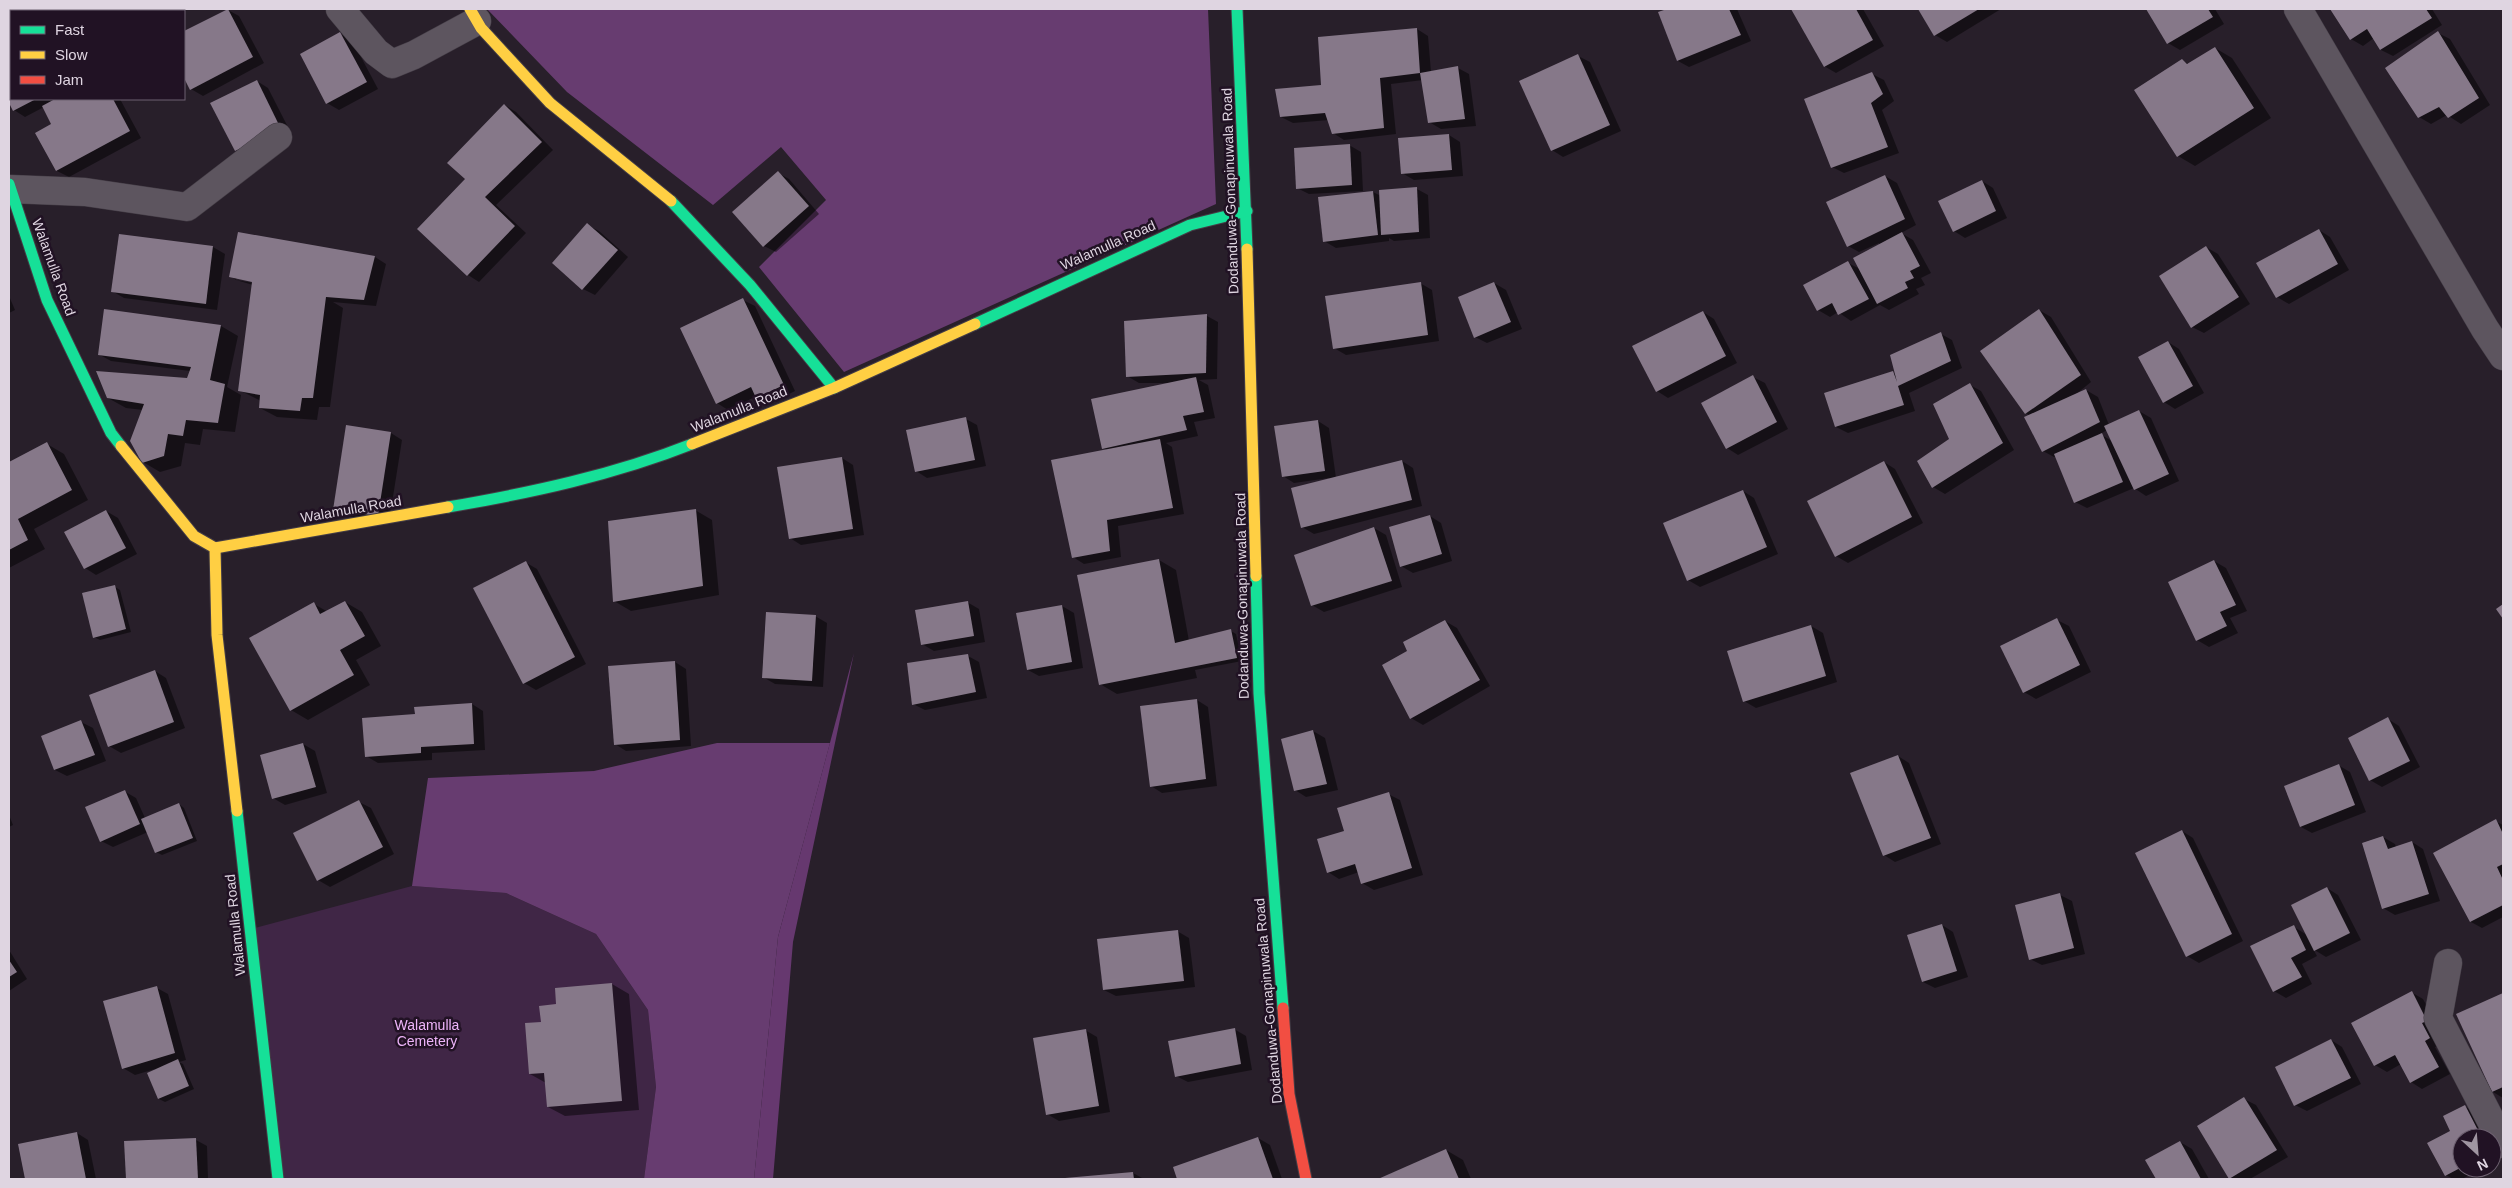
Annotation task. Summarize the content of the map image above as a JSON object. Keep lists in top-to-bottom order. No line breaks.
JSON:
{"streets":{"street":["Dodanduwa-Gonapinuwala Road","Walamulla Road"]},"crossings":[["Dodanduwa-Gonapinuwala Road","Walamulla Road"]],"parks":["Walamulla Cemetery"],"legend":["Fast","Slow","Jam"],"north":"bottom right"}
